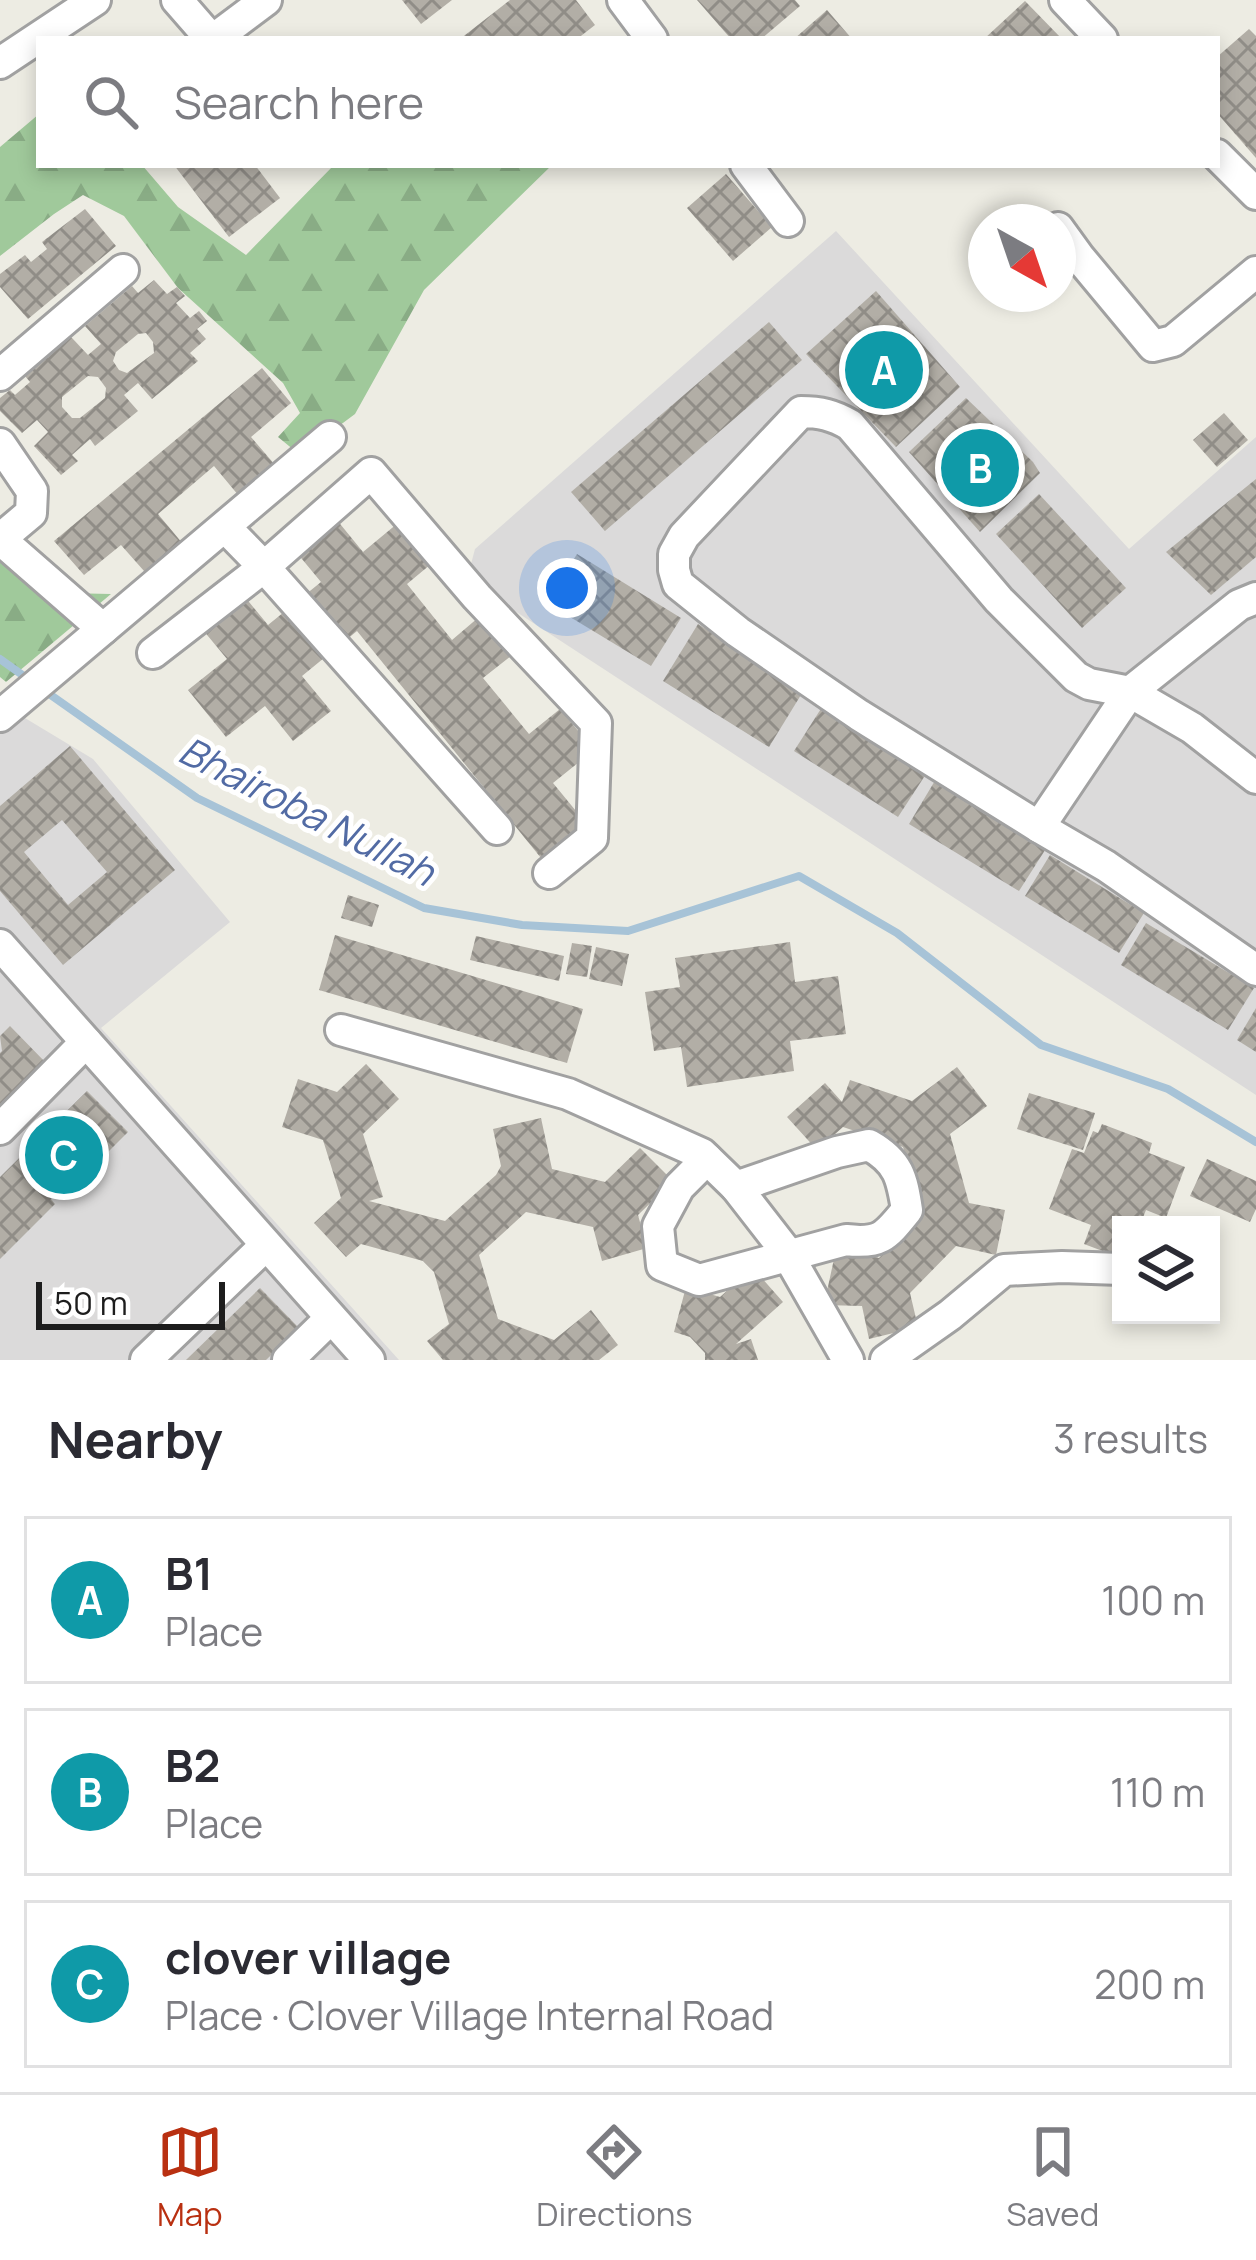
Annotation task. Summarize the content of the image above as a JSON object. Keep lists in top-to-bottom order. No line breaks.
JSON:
{"water":["Bhairoba Nullah"],"scale_bar":"50 m","north":"bottom right","page":{"search":"Search here","pins":["A","B","C"],"scale":"50 m","heading":["Nearby","3 results"],"list":[{"mark":"A","name":"B1","note":"Place","value":"100 m"},{"mark":"B","name":"B2","note":"Place","value":"110 m"},{"mark":"C","name":"clover village","note":"Place · Clover Village Internal Road","value":"200 m"}],"nav":["Map","Directions","Saved"]}}
